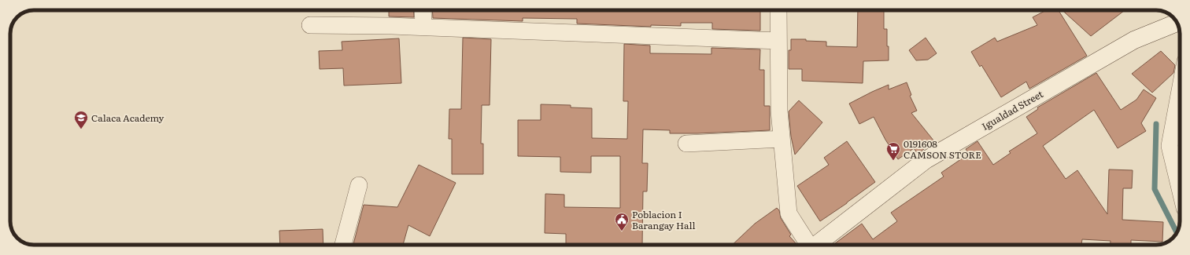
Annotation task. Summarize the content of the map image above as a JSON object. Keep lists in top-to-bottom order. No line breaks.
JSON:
{"streets":{"street":["Igualdad Street"]},"places":{"school or university":["Calaca Academy"],"supermarket":["0191608 CAMSON STORE"],"public building":["Poblacion I Barangay Hall"]}}
